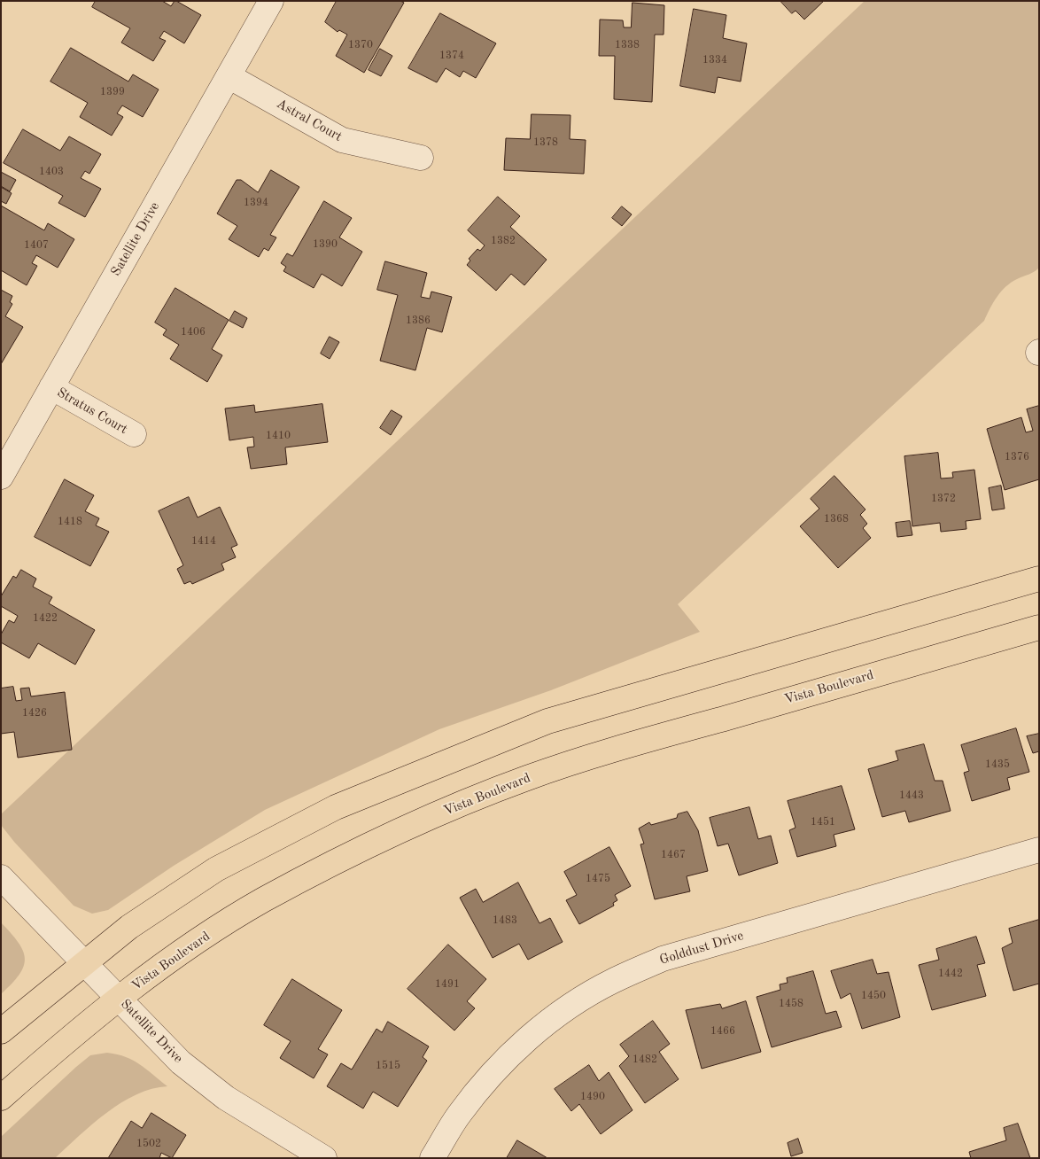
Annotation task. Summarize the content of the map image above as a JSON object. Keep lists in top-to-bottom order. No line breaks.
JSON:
{"streets":{"main road":["Vista Boulevard"],"street":["Astral Court","Satellite Drive","Stratus Court","Golddust Drive"]},"crossings":[["Astral Court","Satellite Drive"],["Satellite Drive","Stratus Court"],["Satellite Drive","Vista Boulevard"]],"house_numbers":["1370","1338","1374","1334","1399","1378","1403","1394","1382","1390","1407","1386","1406","1410","1376","1372","1368","1418","1414","1422","1426","1435","1443","1451","1467","1475","1483","1442","1491","1450","1458","1466","1482","1515","1490","1502"]}
